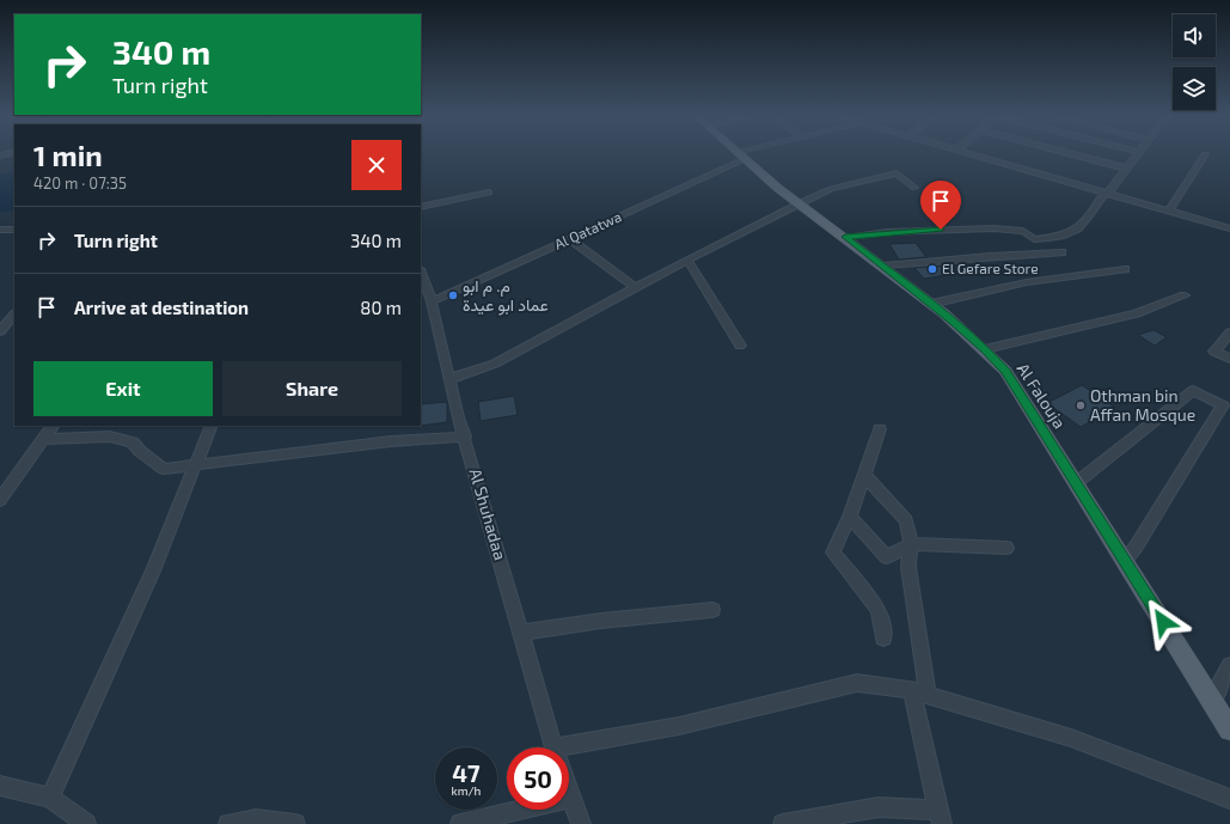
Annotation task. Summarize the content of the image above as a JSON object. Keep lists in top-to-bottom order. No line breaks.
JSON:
{"streets":{"main road":["Al Falouja"],"street":["Al Qatatwa","Al Shuhadaa"]},"crossings":[["Al Qatatwa","Al Falouja"],["Al Qatatwa","Al Shuhadaa"]],"places":["El Gefare Store","م. م ابو عماد ابو عيدة","Othman bin Affan Mosque"],"page":{"turn":["340 m","Turn right"],"heading":["1 min","420 m · 07:35"],"list":[{"name":"Turn right","value":"340 m"},{"name":"Arrive at destination","value":"80 m"}],"buttons":["Exit","Share"],"speed":"47 km/h","limit":"50"}}
